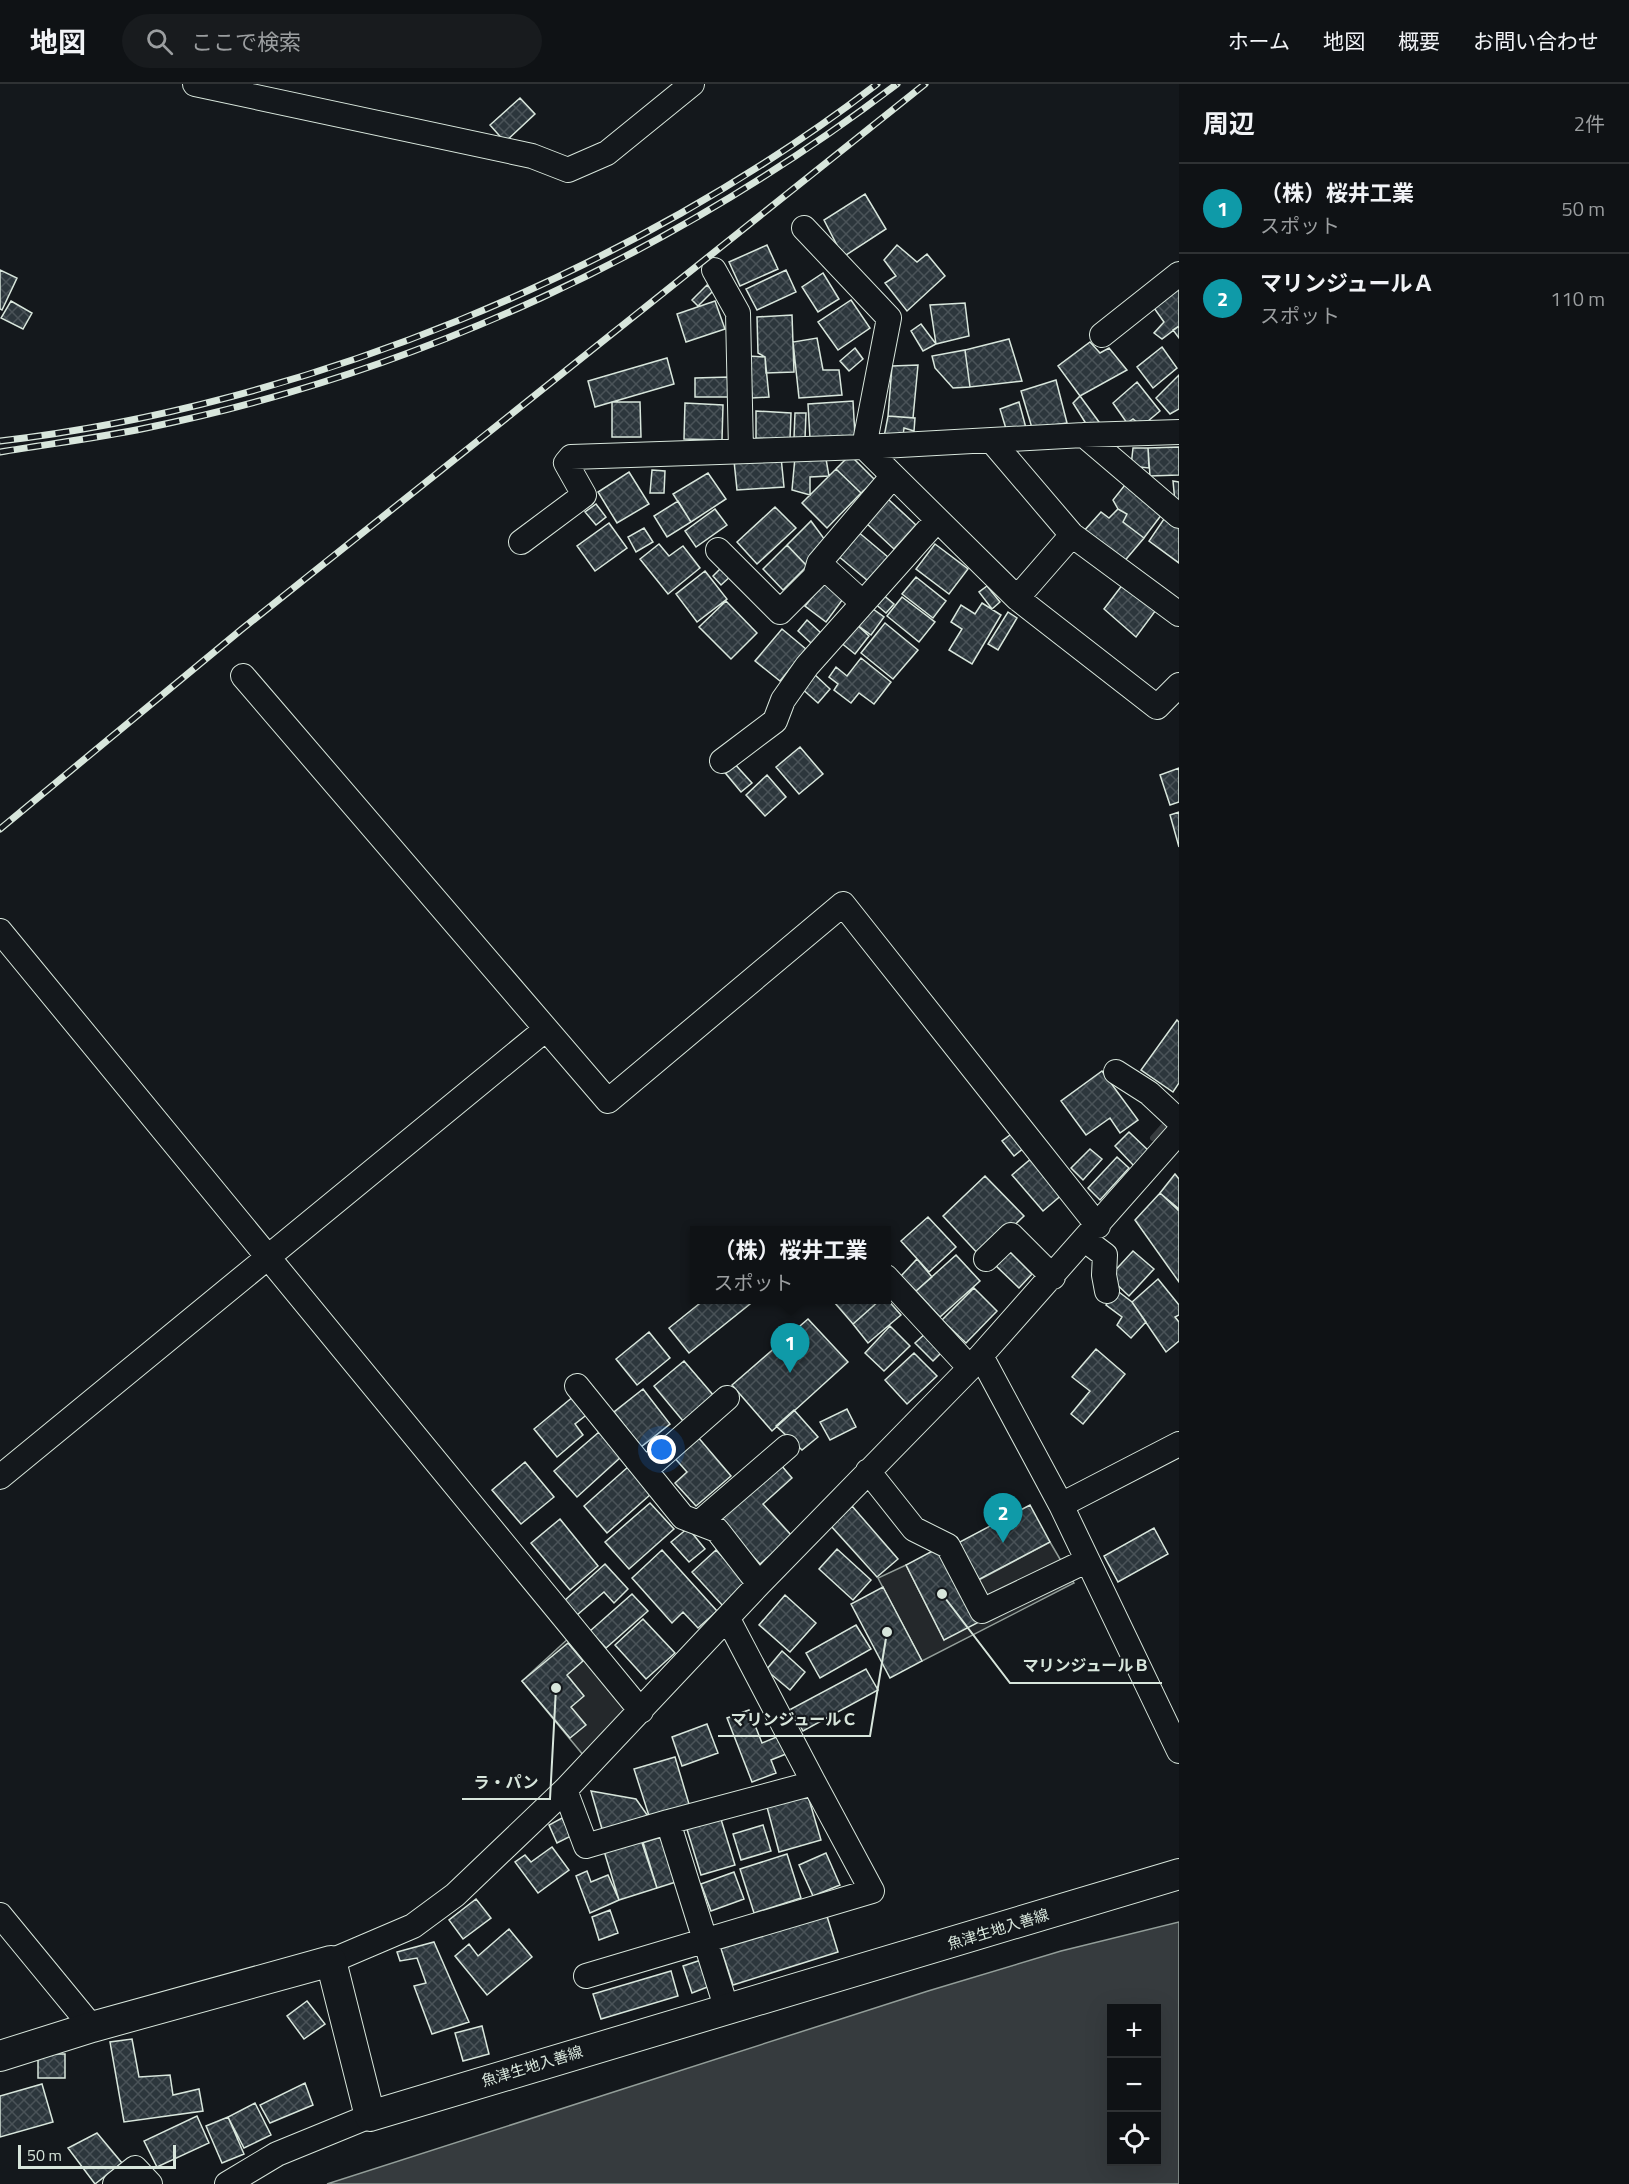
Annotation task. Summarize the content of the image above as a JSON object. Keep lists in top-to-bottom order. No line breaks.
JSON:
{"streets":{"main road":["魚津生地入善線"]},"places":["マリンジュールＢ","マリンジュールＣ","ラ・パン"],"scale_bar":"50 m","page":{"header":"地図","search":"ここで検索","nav":["ホーム","地図","概要","お問い合わせ"],"heading":["周辺","2件"],"list":[{"mark":"1","name":"（株）桜井工業","note":"スポット","value":"50 m"},{"mark":"2","name":"マリンジュールＡ","note":"スポット","value":"110 m"}],"popup":["（株）桜井工業","スポット"],"pins":["1","2"],"map_buttons":["+","−"],"scale":"50 m"}}
